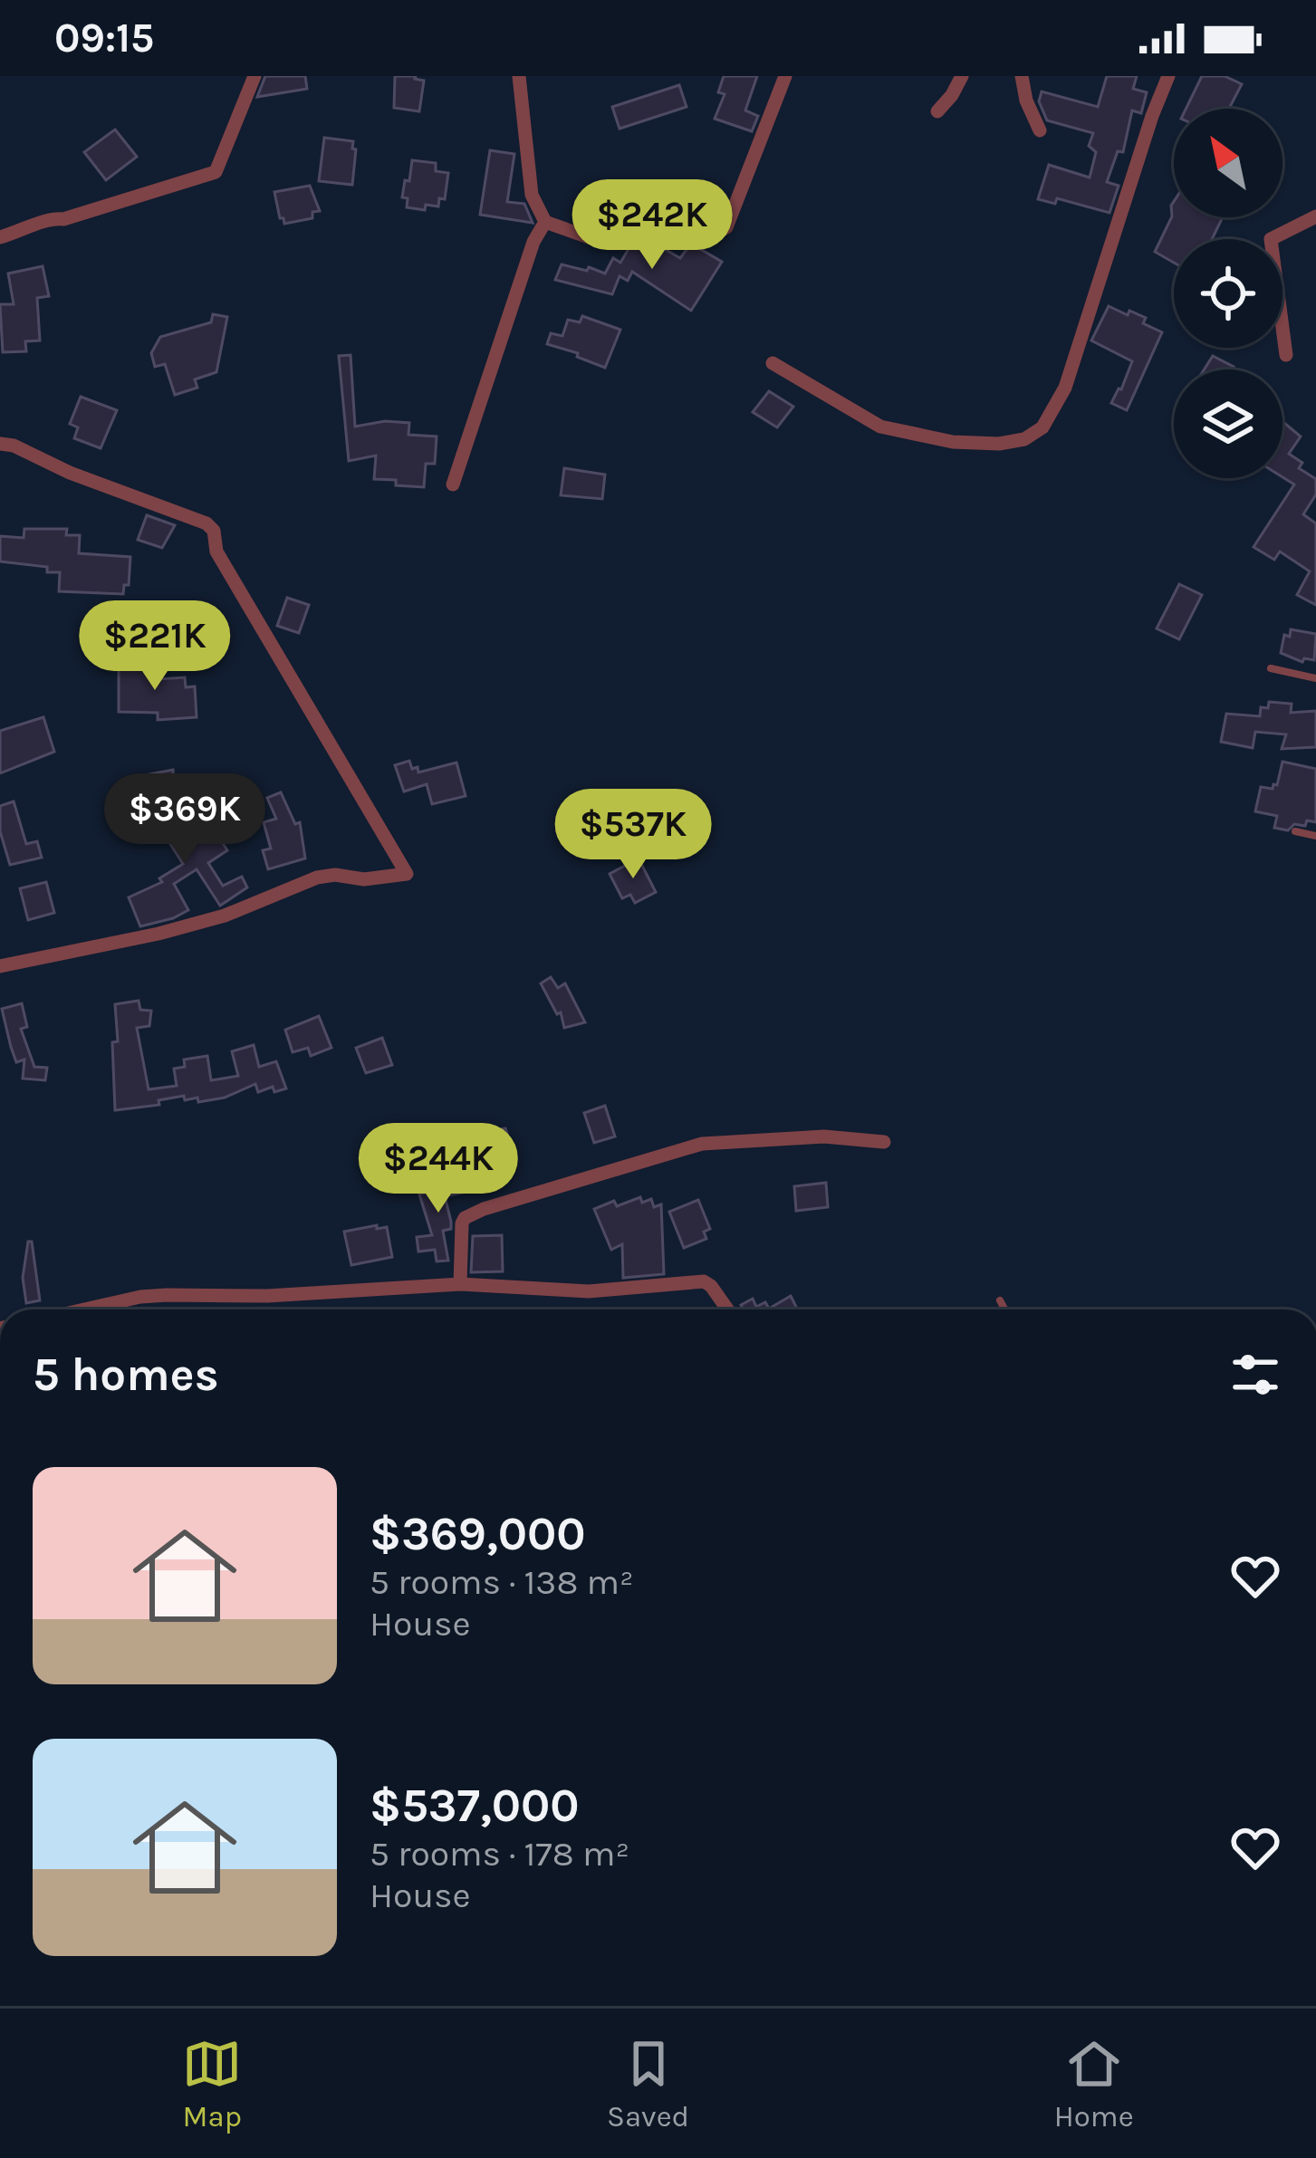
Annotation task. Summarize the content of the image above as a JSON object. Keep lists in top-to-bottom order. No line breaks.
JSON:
{"north":"top left","page":{"status":"09:15","price":["$242K","$221K","$369K","$537K","$244K"],"heading":"5 homes","list":[{"name":"$369,000","note":"5 rooms · 138 m² · House"},{"name":"$537,000","note":"5 rooms · 178 m² · House"}],"tabs":["Map","Saved","Home"]}}
